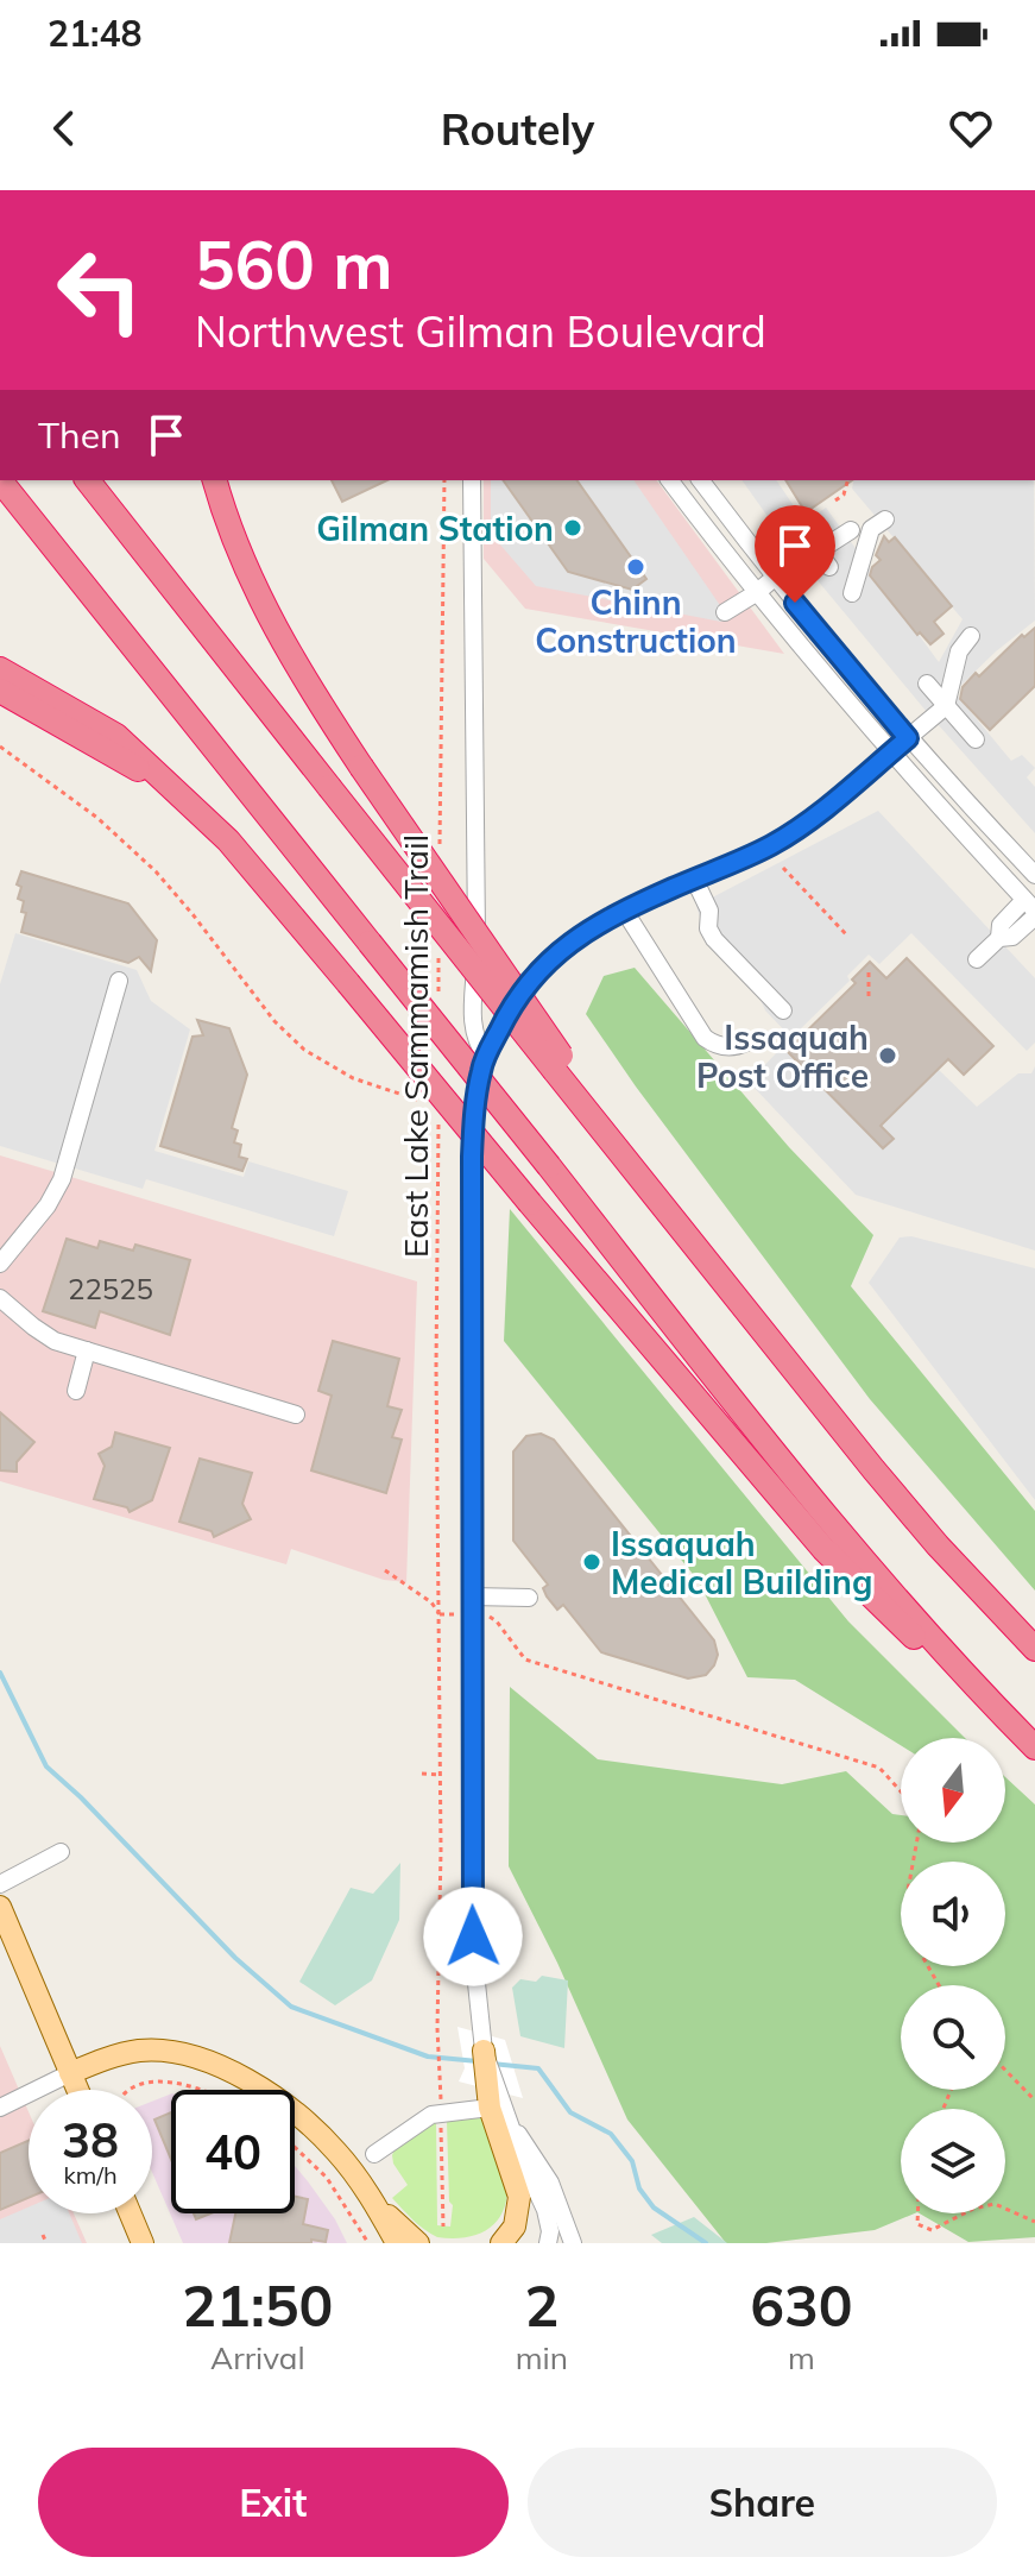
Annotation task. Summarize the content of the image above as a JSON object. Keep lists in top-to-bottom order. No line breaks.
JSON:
{"streets":{"path":["East Lake Sammamish Trail"]},"places":["Gilman Station","Chinn Construction","Issaquah Post Office","Issaquah Medical Building"],"house_numbers":["22525"],"north":"bottom","page":{"status":"21:48","header":"Routely","turn":["560 m","Northwest Gilman Boulevard"],"then":"Then","speed":"38 km/h","limit":"40","eta":["21:50","Arrival","2","min","630","m"],"buttons":["Exit","Share"]}}
